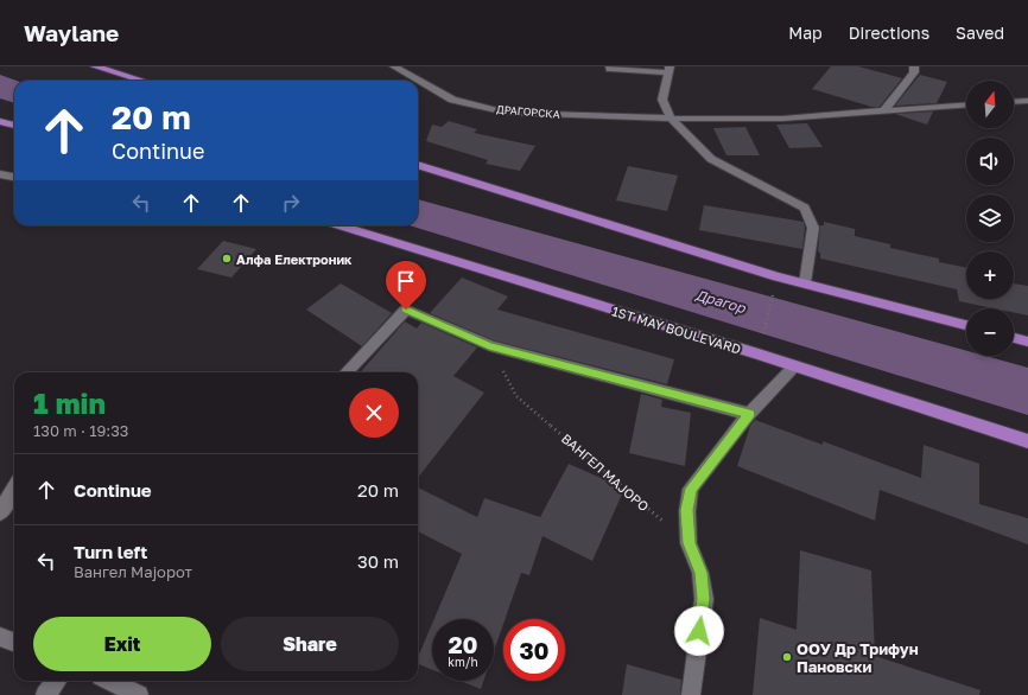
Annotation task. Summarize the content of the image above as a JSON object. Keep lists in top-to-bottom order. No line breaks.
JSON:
{"streets":{"main road":["1ST MAY BOULEVARD"],"street":["ДРАГОРСКА"],"path":["ВАНГЕЛ МАЈОРО"]},"water":["Драгор"],"places":["Алфа Електроник","ООУ Др Трифун Пановски"],"north":"top","page":{"header":"Waylane","nav":["Map","Directions","Saved"],"map_buttons":["+","−"],"turn":["20 m","Continue"],"heading":["1 min","130 m · 19:33"],"list":[{"name":"Continue","value":"20 m"},{"name":"Turn left","note":"Вангел Маjорот","value":"30 m"}],"buttons":["Exit","Share"],"speed":"20 km/h","limit":"30"}}
